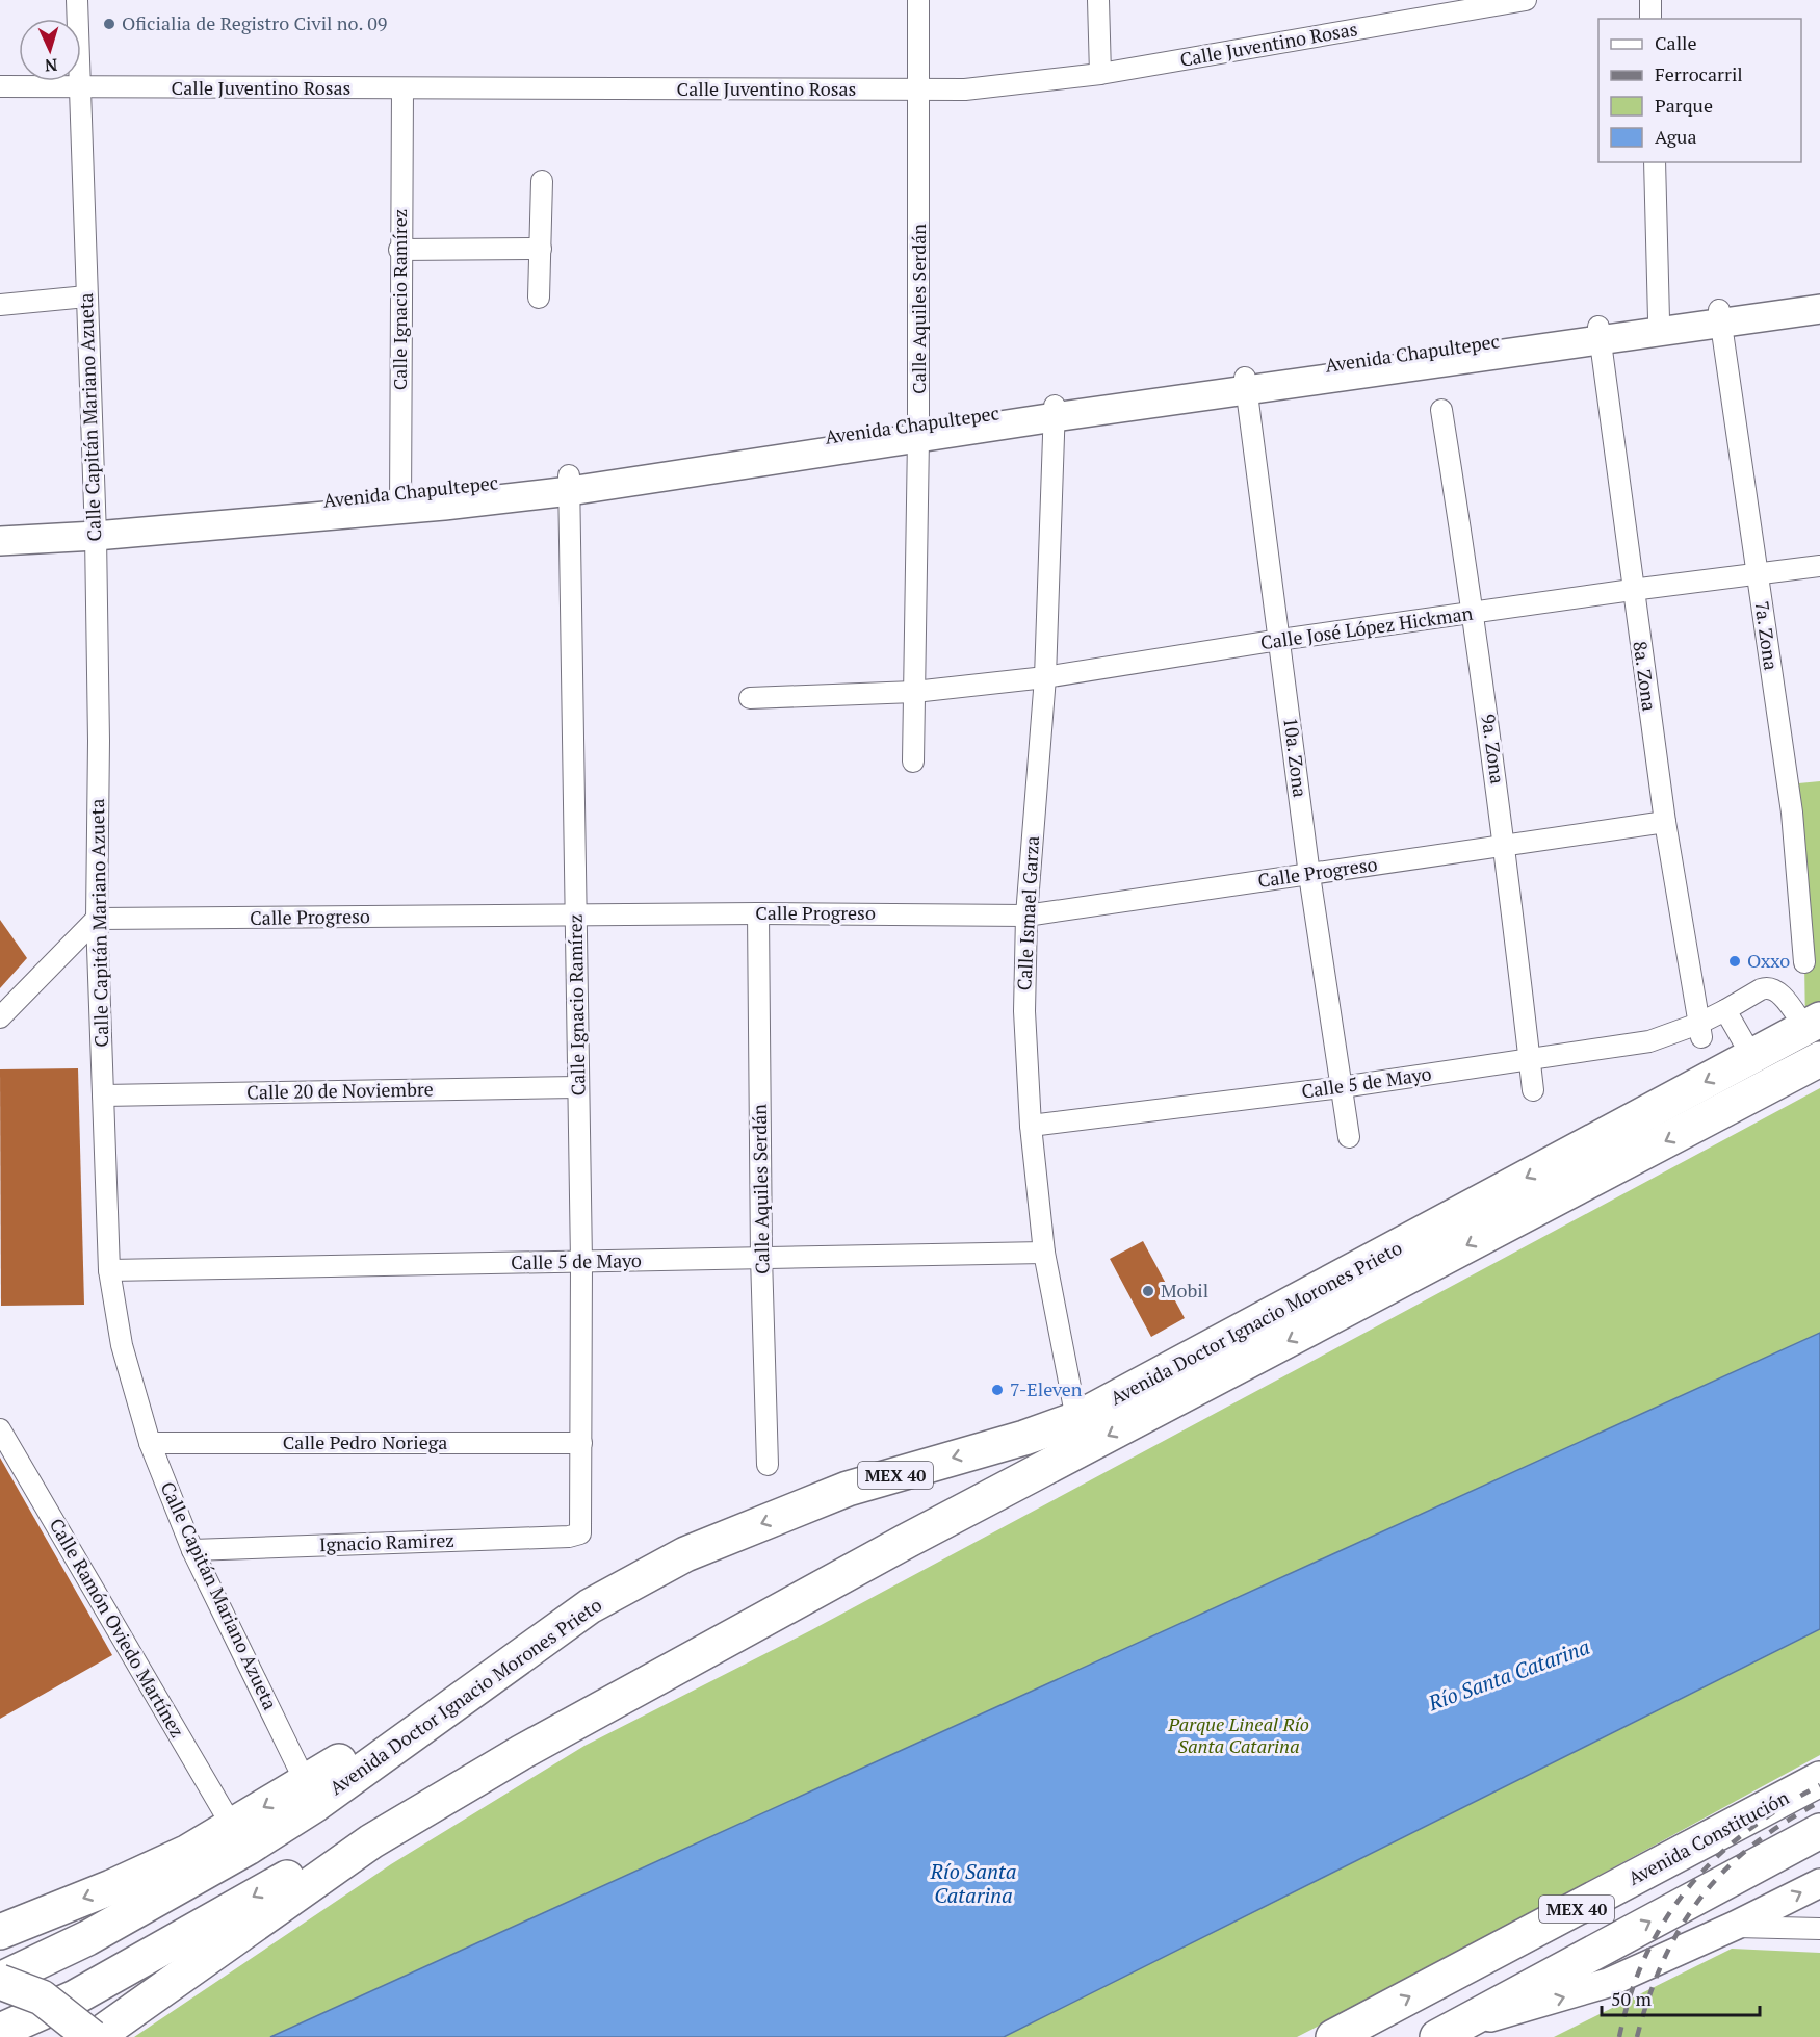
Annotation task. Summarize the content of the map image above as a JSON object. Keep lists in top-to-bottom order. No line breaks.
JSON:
{"streets":{"highway":["Avenida Doctor Ignacio Morones Prieto","MEX 40","Avenida Constitución"],"main road":["Avenida Chapultepec"],"street":["Calle Juventino Rosas","Calle Ignacio Ramírez","Calle Aquiles Serdán","Calle Capitán Mariano Azueta","Calle José López Hickman","7a. Zona","8a. Zona","9a. Zona","10a. Zona","Calle Progreso","Calle Ismael Garza","Calle 5 de Mayo","Calle 20 de Noviembre","Calle Pedro Noriega","Ignacio Ramirez","Calle Ramón Oviedo Martínez"]},"crossings":[["Calle Juventino Rosas","Calle Ignacio Ramírez"],["Calle Juventino Rosas","Calle Aquiles Serdán"],["Calle Juventino Rosas","Calle Capitán Mariano Azueta"],["Calle Ignacio Ramírez","Avenida Chapultepec"],["Calle Ignacio Ramírez","Calle Progreso"],["Calle Ignacio Ramírez","Calle 5 de Mayo"],["Calle Ignacio Ramírez","Calle 20 de Noviembre"],["Calle Ignacio Ramírez","Calle Pedro Noriega"],["Calle Ignacio Ramírez","Ignacio Ramirez"],["Calle Aquiles Serdán","Avenida Chapultepec"],["Calle Aquiles Serdán","Calle José López Hickman"],["Calle Aquiles Serdán","Calle Progreso"],["Calle Aquiles Serdán","Calle 5 de Mayo"],["Avenida Chapultepec","Calle Capitán Mariano Azueta"],["Avenida Chapultepec","7a. Zona"],["Avenida Chapultepec","8a. Zona"],["Avenida Chapultepec","10a. Zona"],["Avenida Chapultepec","Calle Ismael Garza"],["Calle Capitán Mariano Azueta","Calle Progreso"],["Calle Capitán Mariano Azueta","Calle 5 de Mayo"],["Calle Capitán Mariano Azueta","Calle 20 de Noviembre"],["Calle Capitán Mariano Azueta","Avenida Doctor Ignacio Morones Prieto"],["Calle Capitán Mariano Azueta","Calle Pedro Noriega"],["Calle Capitán Mariano Azueta","Ignacio Ramirez"],["Calle José López Hickman","7a. Zona"],["Calle José López Hickman","8a. Zona"],["Calle José López Hickman","9a. Zona"],["Calle José López Hickman","10a. Zona"],["Calle José López Hickman","Calle Ismael Garza"],["8a. Zona","Calle Progreso"],["8a. Zona","Calle 5 de Mayo"],["9a. Zona","Calle Progreso"],["9a. Zona","Calle 5 de Mayo"],["10a. Zona","Calle Progreso"],["10a. Zona","Calle 5 de Mayo"],["Calle Progreso","Calle Ismael Garza"],["Calle Ismael Garza","Calle 5 de Mayo"],["Calle Ismael Garza","Avenida Doctor Ignacio Morones Prieto"],["Calle 5 de Mayo","Avenida Doctor Ignacio Morones Prieto"]],"water":["Río Santa Catarina"],"parks":["Parque Lineal Río Santa Catarina"],"places":["Oficialia de Registro Civil no. 09","Oxxo","Mobil","7-Eleven"],"legend":["Calle","Ferrocarril","Parque","Agua"],"scale_bar":"50 m","north":"bottom"}
